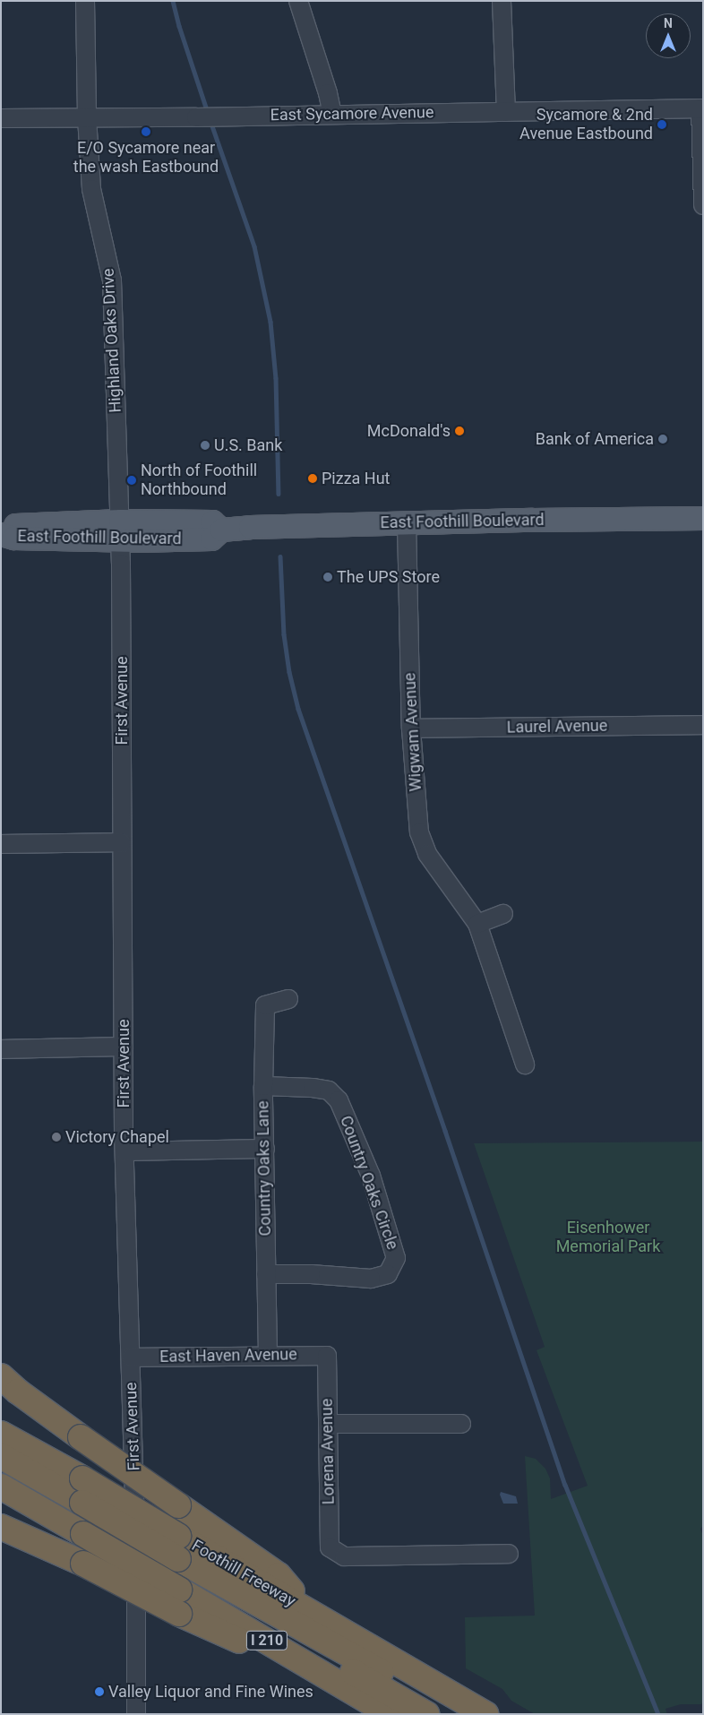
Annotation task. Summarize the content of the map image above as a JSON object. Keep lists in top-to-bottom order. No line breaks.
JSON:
{"streets":{"highway":["Foothill Freeway","I 210"],"main road":["East Foothill Boulevard"],"street":["East Sycamore Avenue","Highland Oaks Drive","First Avenue","Laurel Avenue","Wigwam Avenue","Country Oaks Lane","Country Oaks Circle","East Haven Avenue","Lorena Avenue"]},"crossings":[["East Sycamore Avenue","Highland Oaks Drive"],["Highland Oaks Drive","East Foothill Boulevard"],["Highland Oaks Drive","First Avenue"],["East Foothill Boulevard","First Avenue"],["East Foothill Boulevard","Wigwam Avenue"],["First Avenue","East Haven Avenue"],["Laurel Avenue","Wigwam Avenue"],["Country Oaks Lane","Country Oaks Circle"],["Country Oaks Lane","East Haven Avenue"],["East Haven Avenue","Lorena Avenue"]],"parks":["Eisenhower Memorial Park"],"places":["Sycamore & 2nd Avenue Eastbound","E/O Sycamore near the wash Eastbound","McDonald's","Bank of America","U.S. Bank","Pizza Hut","North of Foothill Northbound","The UPS Store","Victory Chapel","Valley Liquor and Fine Wines"],"north":"top"}
